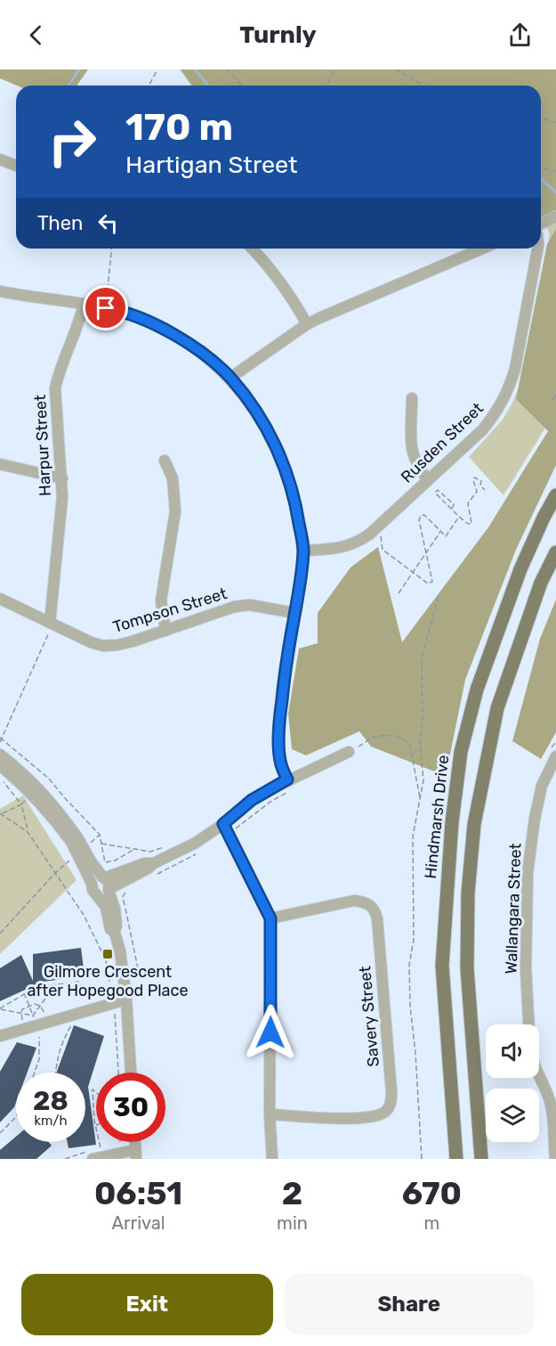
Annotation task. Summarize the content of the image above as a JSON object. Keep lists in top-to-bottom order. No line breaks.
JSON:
{"streets":{"main road":["Hindmarsh Drive"],"street":["Rusden Street","Harpur Street","Tompson Street","Wallangara Street","Savery Street"]},"crossings":[["Harpur Street","Tompson Street"]],"places":{"transit":["Gilmore Crescent after Hopegood Place"]},"page":{"header":"Turnly","turn":["170 m","Hartigan Street"],"then":"Then","speed":"28 km/h","limit":"30","eta":["06:51","Arrival","2","min","670","m"],"buttons":["Exit","Share"]}}
